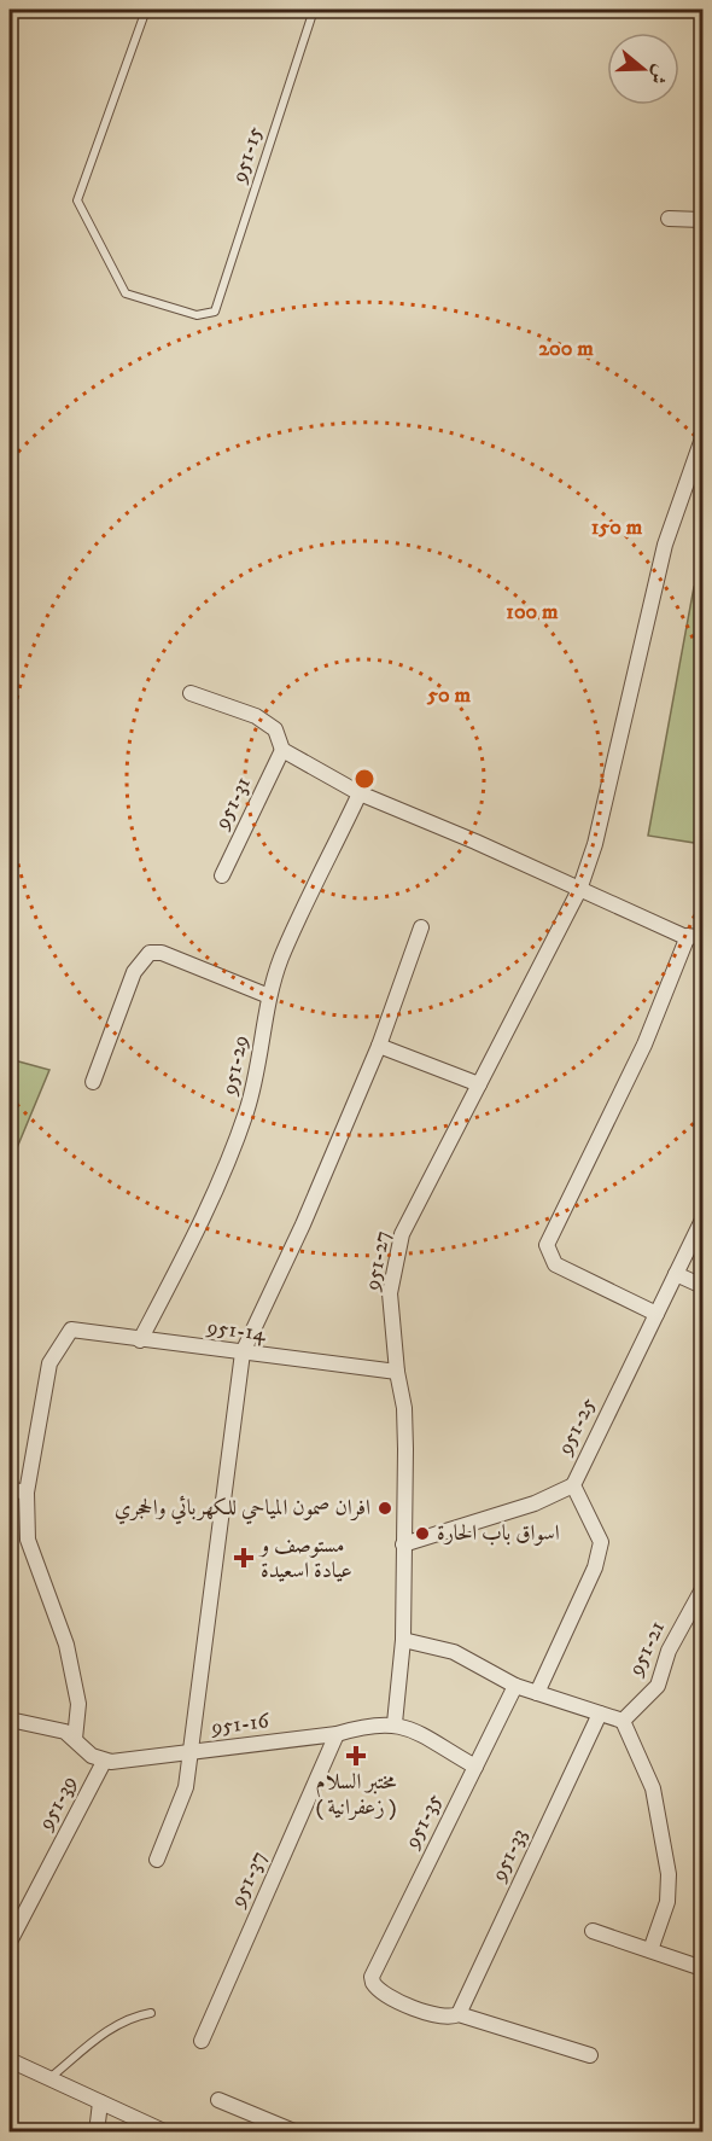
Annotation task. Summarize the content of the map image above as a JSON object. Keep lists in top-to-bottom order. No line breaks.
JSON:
{"streets":{"street":["951-31","951-29","951-27","951-14","951-25","951-21","951-16","951-39","951-35","951-33","951-37"],"lane":["951-15"]},"crossings":[["951-29","951-14"],["951-27","951-14"],["951-27","951-16"],["951-16","951-39"],["951-16","951-37"],["951-35","951-33"]],"places":{"other":["افران صمون المياحي للكهربائي والحجري","اسواق باب الحارة"],"health":["مستوصف و عيادة اسعيدة","مختبر السلام ( زعفرانية )"]},"north":"right","rings":["200 m","150 m","100 m","50 m"]}
